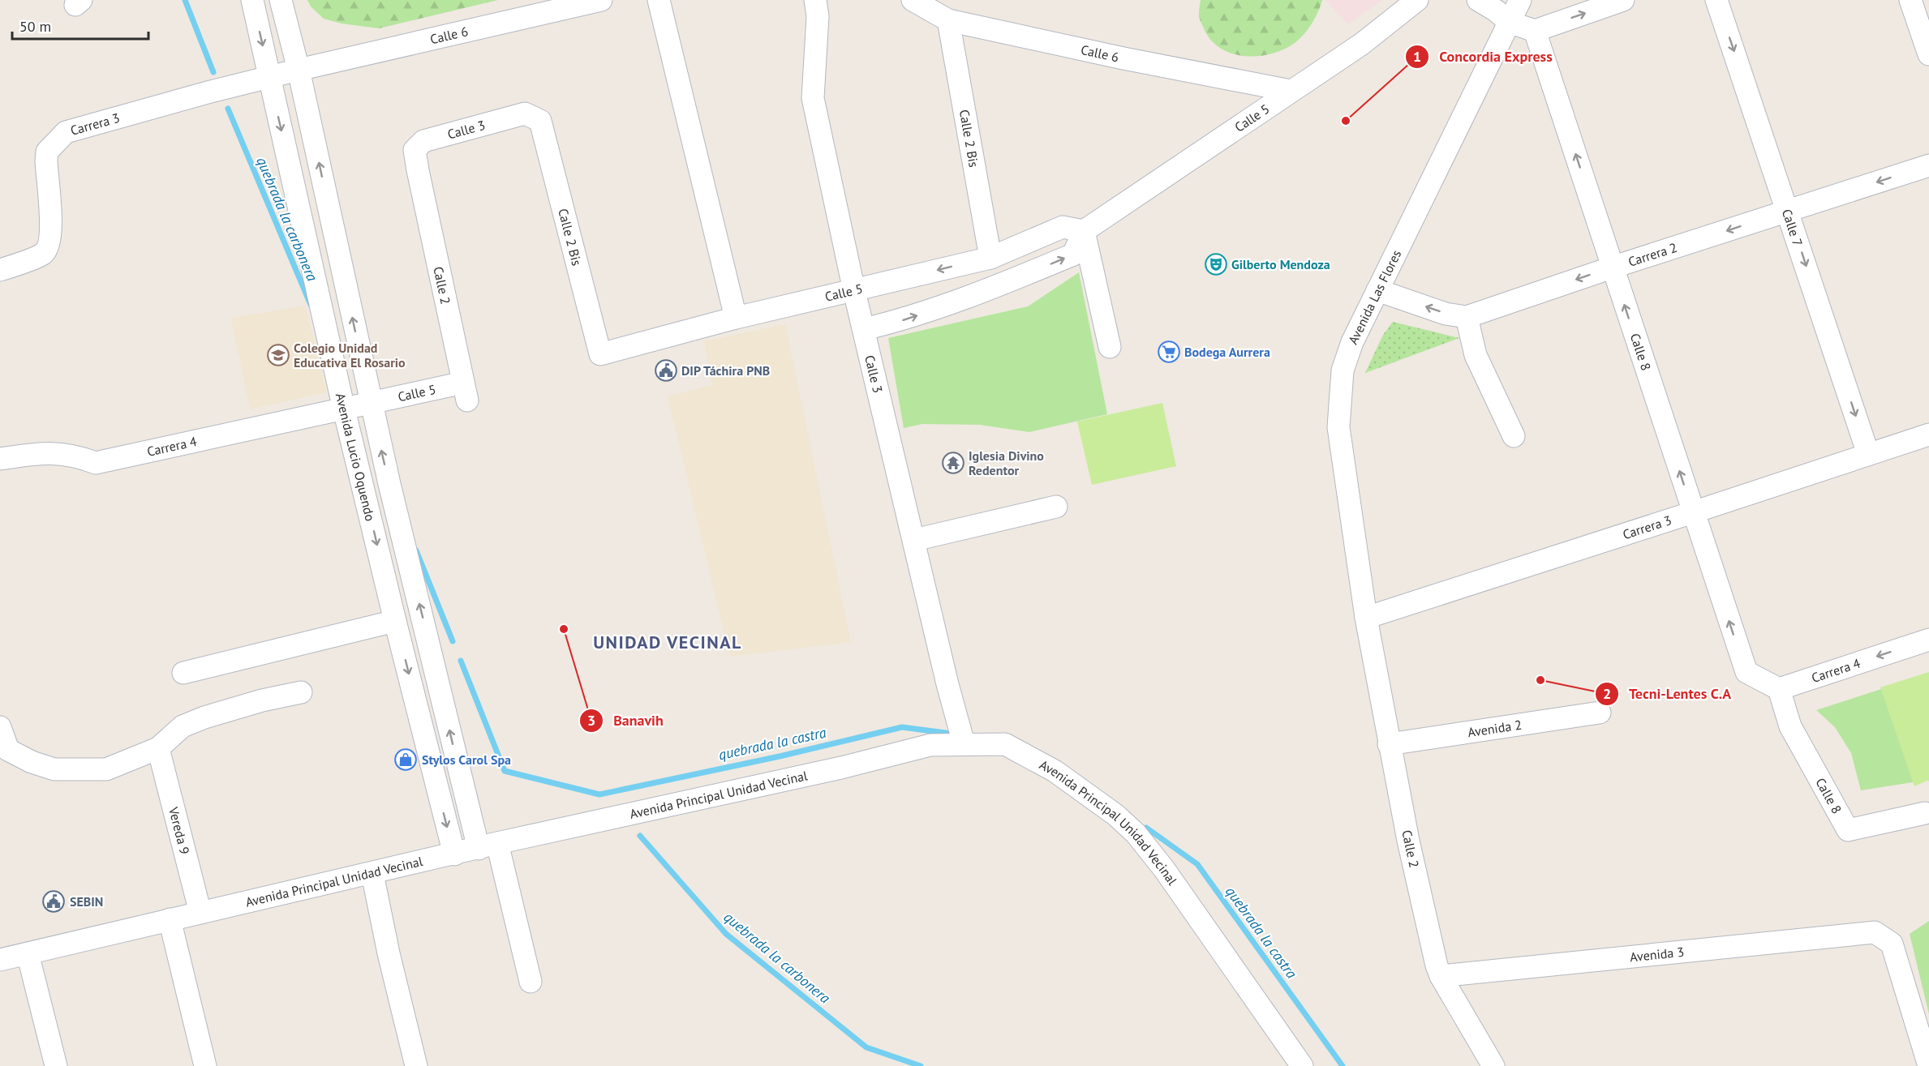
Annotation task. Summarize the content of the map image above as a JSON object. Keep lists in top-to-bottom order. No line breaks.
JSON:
{"streets":{"street":["Calle 6","Calle 5","Carrera 3","Calle 3","Calle 2 Bis","Calle 7","Carrera 2","Calle 2","Avenida Las Flores","Calle 8","Carrera 4","Avenida Lucio Oquendo","Avenida 2","Avenida Principal Unidad Vecinal","Vereda 9","Avenida 3"]},"crossings":[["Calle 6","Calle 5"],["Calle 6","Calle 2 Bis"],["Calle 6","Avenida Lucio Oquendo"],["Calle 5","Calle 3"],["Calle 5","Calle 2 Bis"],["Calle 5","Calle 2"],["Calle 5","Avenida Lucio Oquendo"],["Carrera 3","Calle 7"],["Carrera 3","Calle 2"],["Carrera 3","Avenida Las Flores"],["Carrera 3","Calle 8"],["Carrera 3","Avenida Lucio Oquendo"],["Calle 3","Calle 2 Bis"],["Calle 3","Calle 2"],["Calle 3","Avenida Principal Unidad Vecinal"],["Calle 7","Carrera 2"],["Carrera 2","Avenida Las Flores"],["Carrera 2","Calle 8"],["Calle 2","Avenida Las Flores"],["Calle 2","Avenida 2"],["Calle 2","Avenida 3"],["Calle 8","Carrera 4"],["Carrera 4","Avenida Lucio Oquendo"],["Avenida Lucio Oquendo","Avenida Principal Unidad Vecinal"],["Avenida Principal Unidad Vecinal","Vereda 9"]],"one_way":["Calle 7","Carrera 2","Calle 8"],"districts":["UNIDAD VECINAL"],"water":["quebrada la carbonera","quebrada la castra"],"places":{"other":["Concordia Express","Banavih","Tecni-Lentes C.A"],"theatre":["Gilberto Mendoza"],"supermarket":["Bodega Aurrera"],"school or university":["Colegio Unidad Educativa El Rosario"],"public building":["DIP Táchira PNB","SEBIN"],"temple":["Iglesia Divino Redentor"],"shop":["Stylos Carol Spa"]},"scale_bar":"50 m"}
